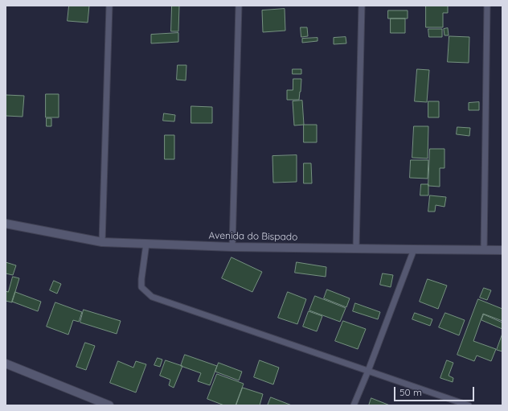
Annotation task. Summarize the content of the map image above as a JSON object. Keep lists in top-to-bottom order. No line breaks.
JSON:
{"streets":{"main road":["Avenida do Bispado"]},"scale_bar":"50 m"}
